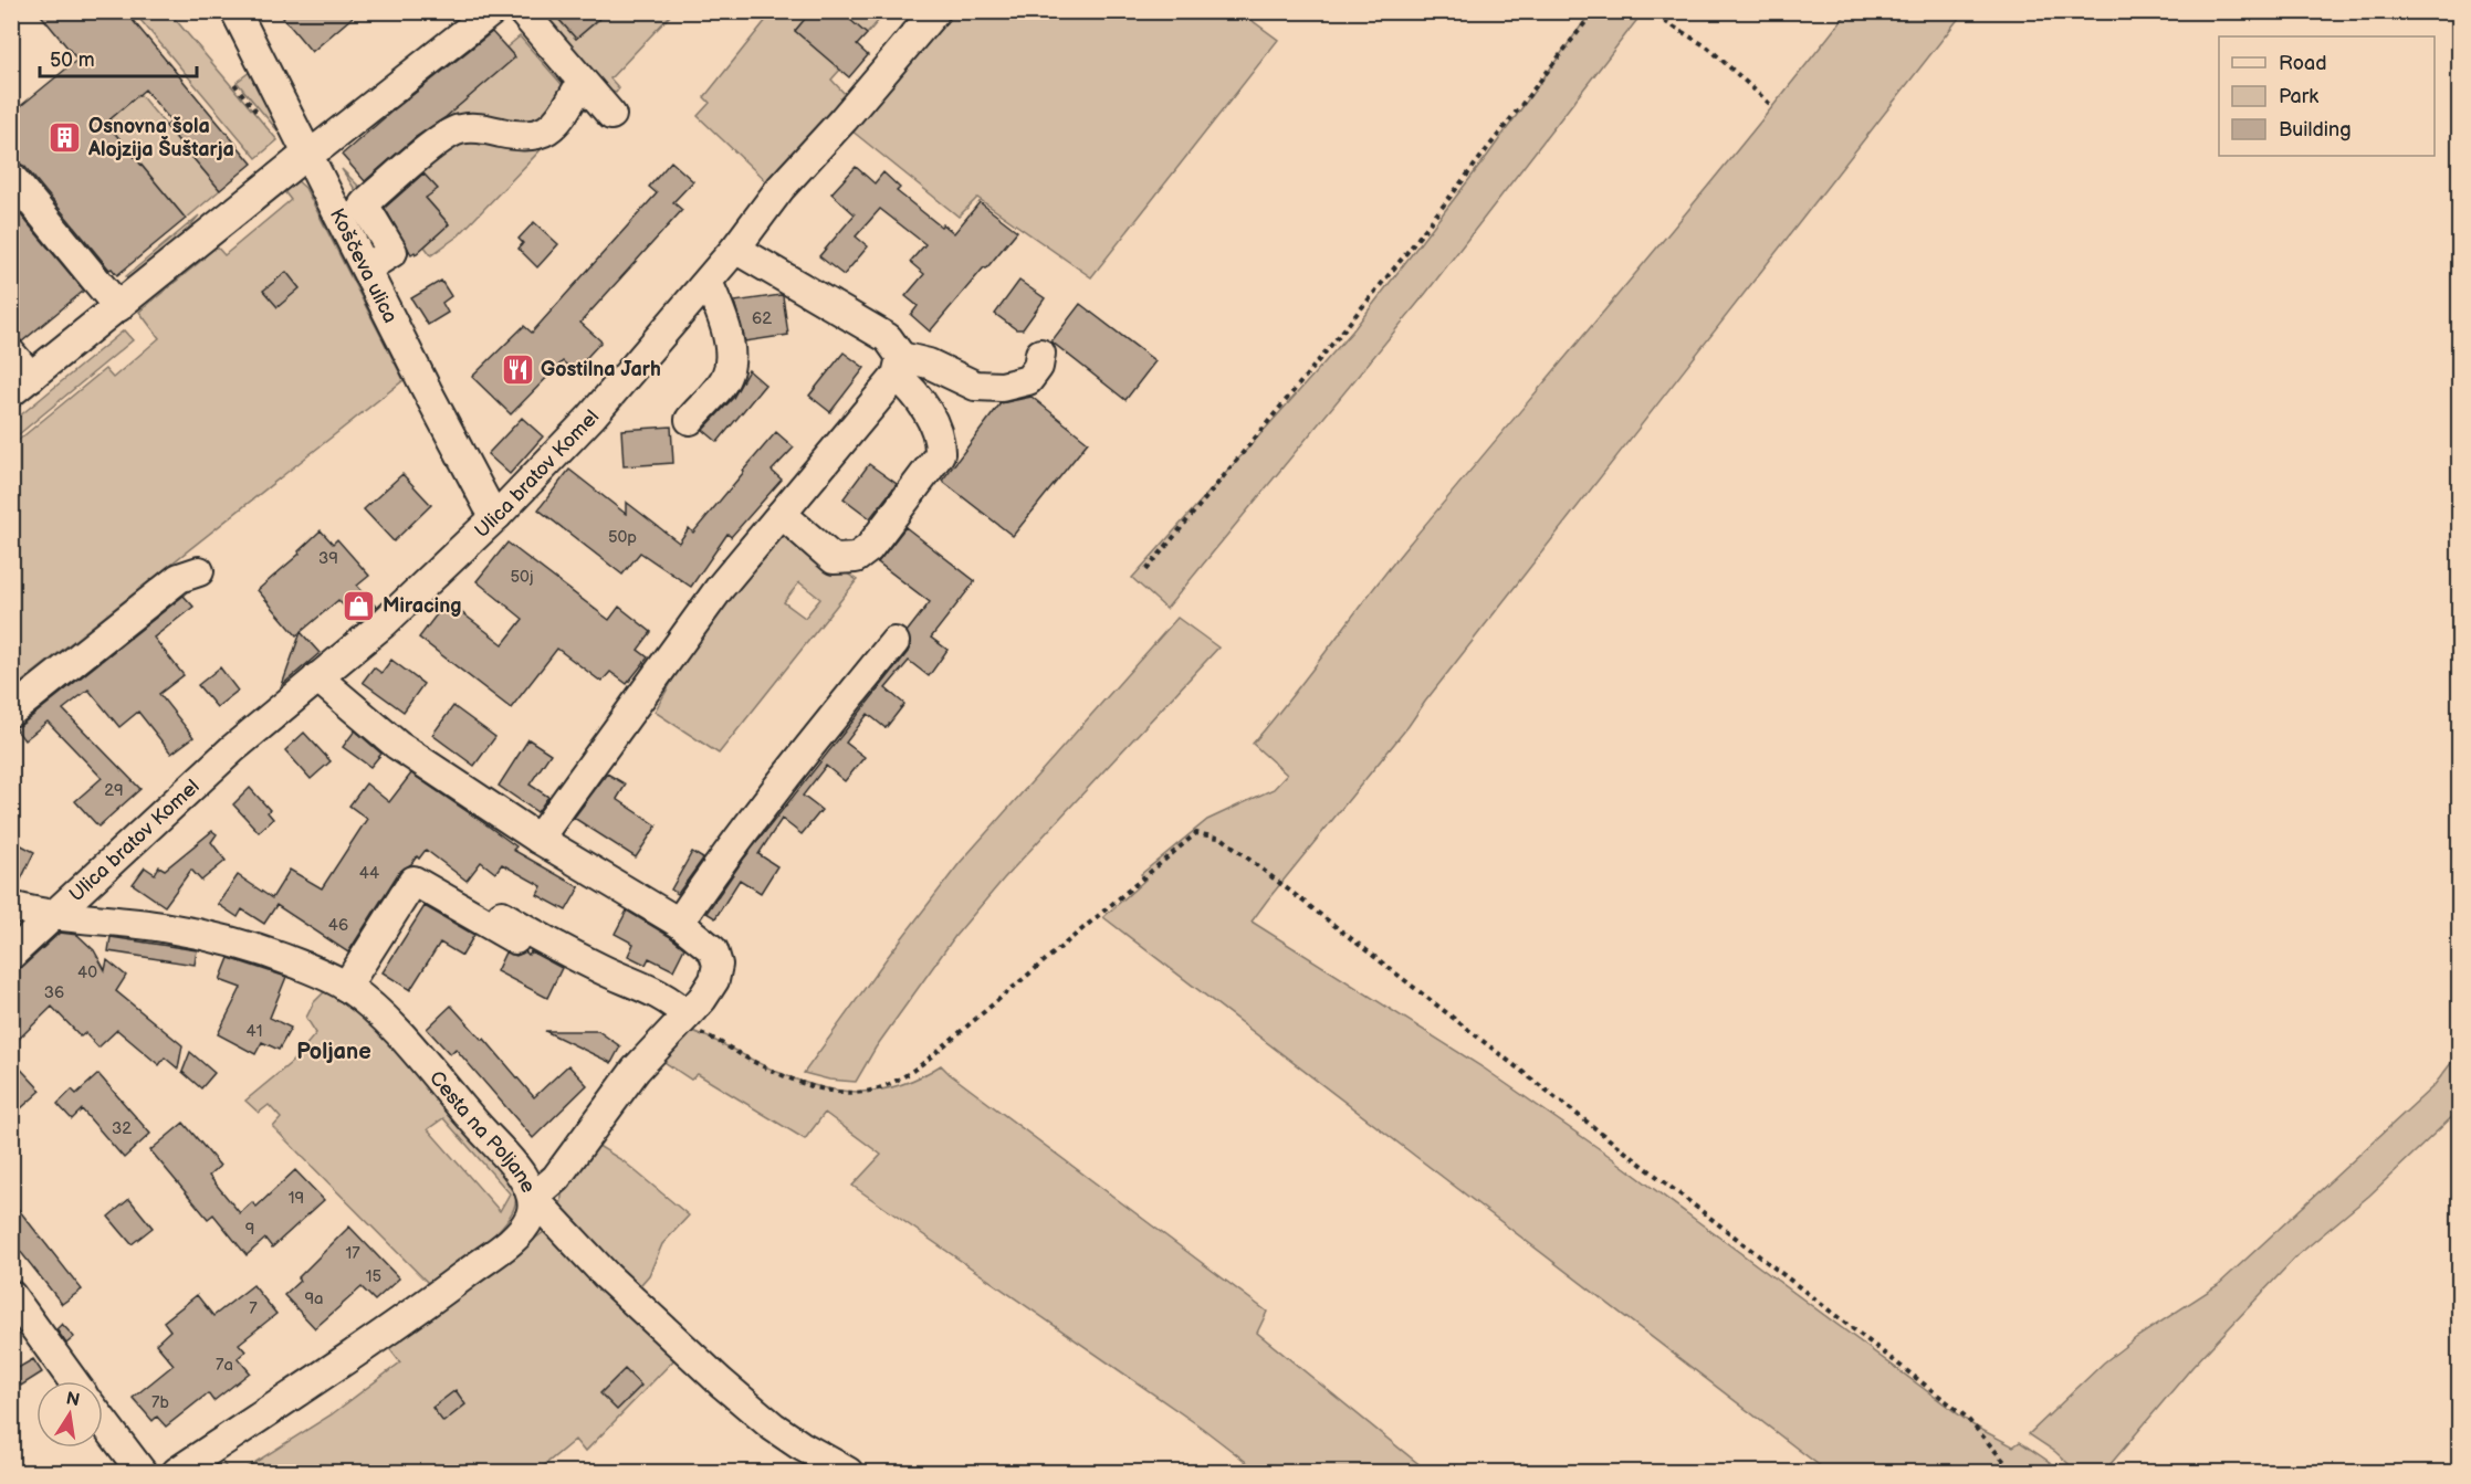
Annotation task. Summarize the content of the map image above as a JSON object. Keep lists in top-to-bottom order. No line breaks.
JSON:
{"streets":{"street":["Koščeva ulica","Ulica bratov Komel","Cesta na Poljane"]},"crossings":[["Koščeva ulica","Ulica bratov Komel"],["Ulica bratov Komel","Cesta na Poljane"]],"districts":["Poljane"],"places":{"building":["Osnovna šola Alojzija Šuštarja"],"restaurant":["Gostilna Jarh"],"shop":["Miracing"]},"house_numbers":["62","50p","39","50j","29","44","46","40","36","41","32","19","9","17","15","9a","7","7a","7b"],"legend":["Road","Park","Building"],"scale_bar":"50 m","north":"top"}
